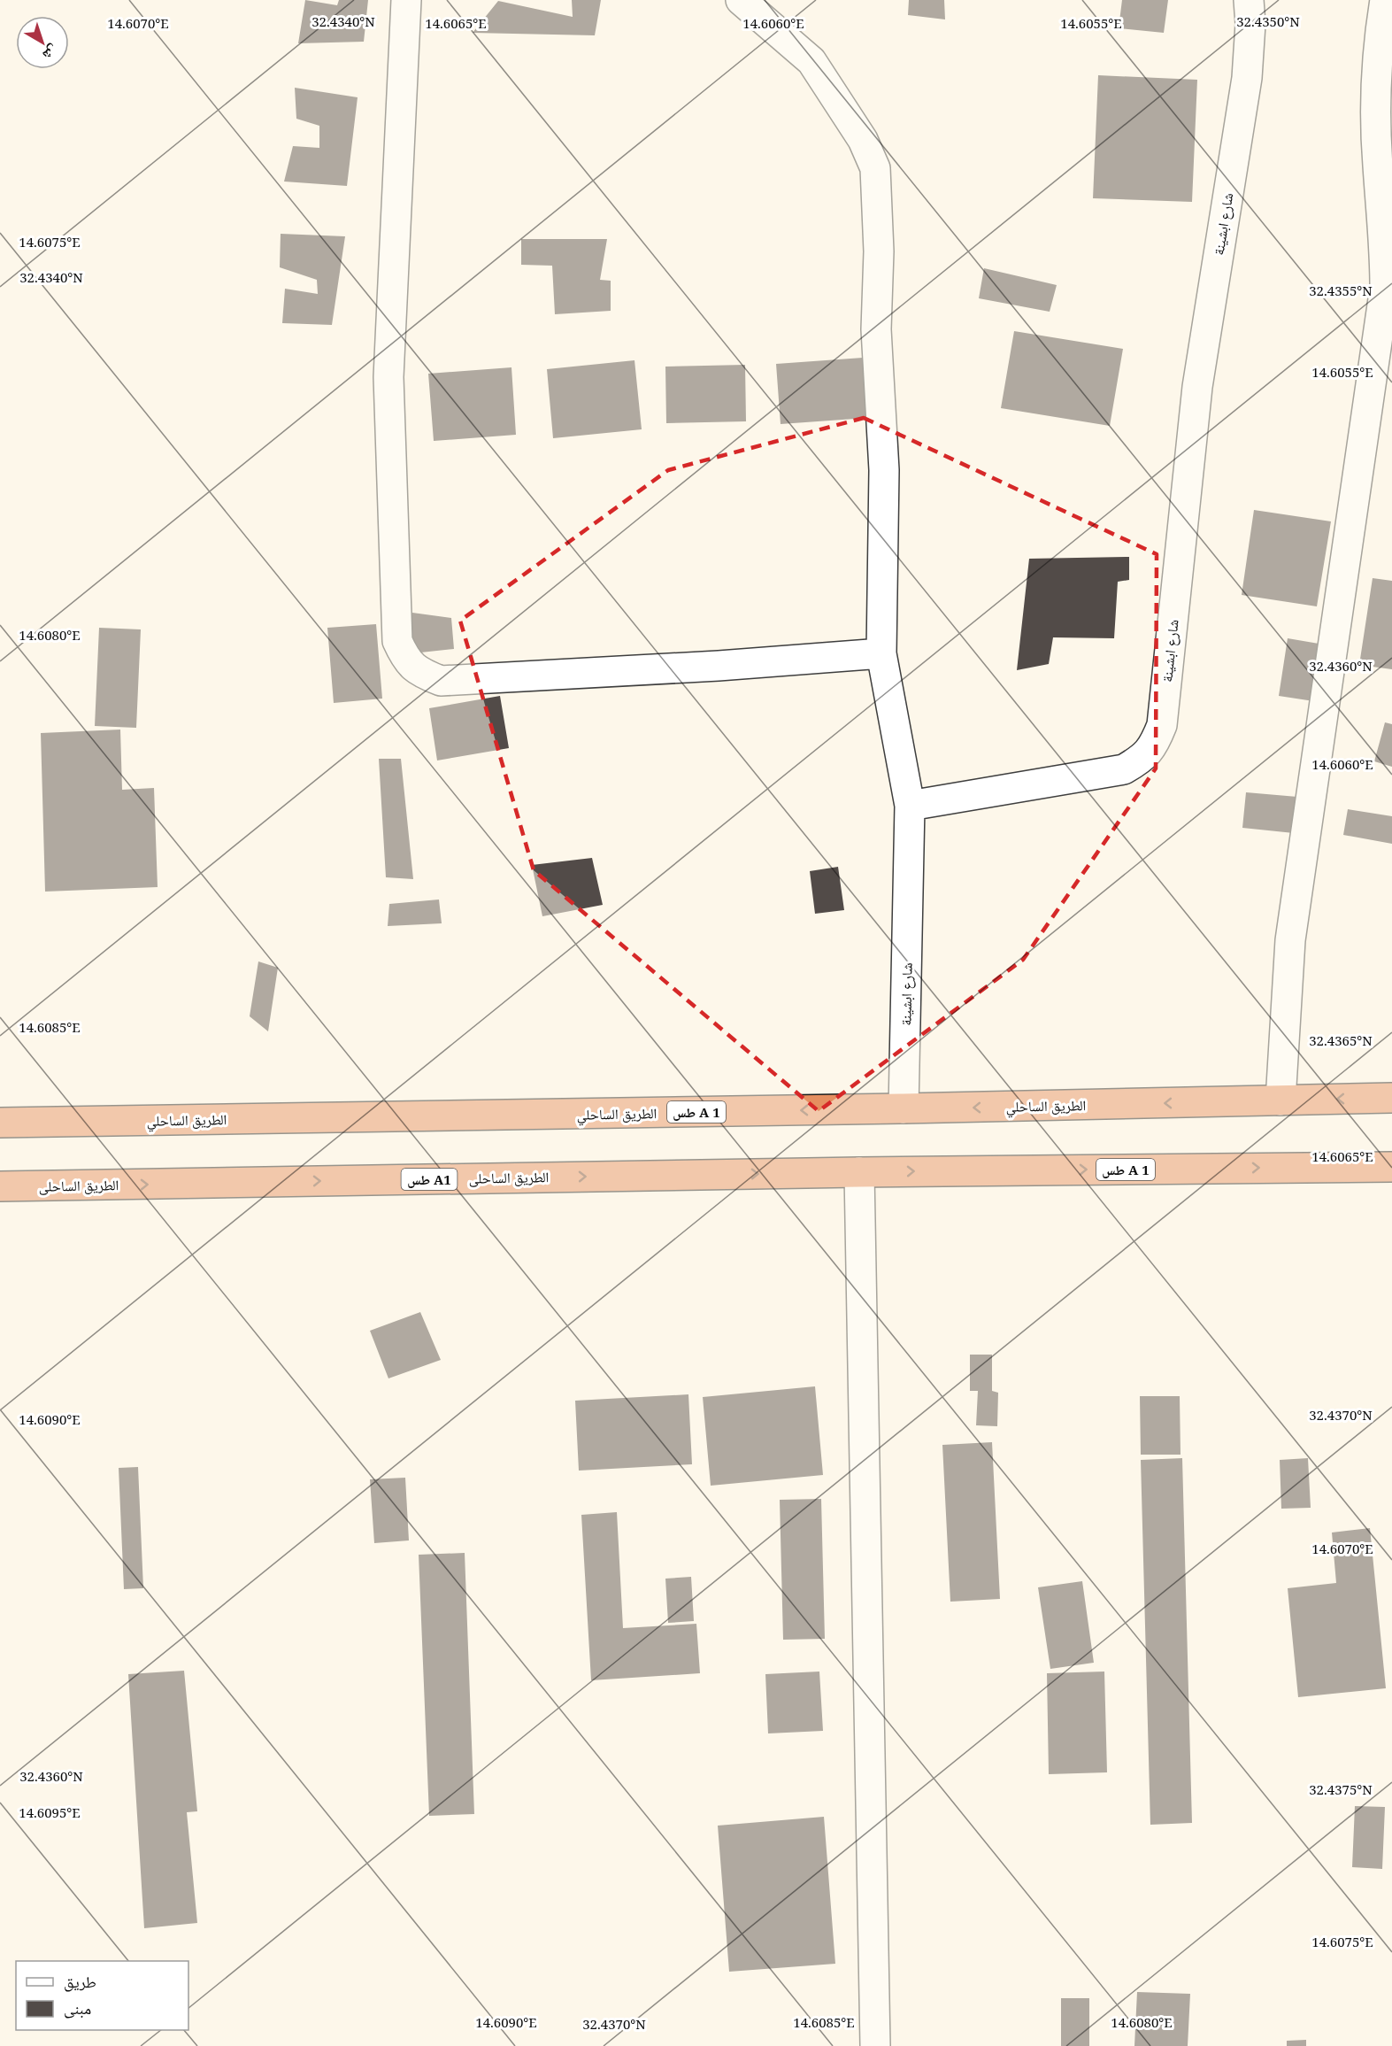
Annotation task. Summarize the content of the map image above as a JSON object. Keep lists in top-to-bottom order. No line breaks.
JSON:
{"streets":{"highway":["الطريق الساحلي","طس A 1","الطريق الساحلى","طس A1"],"street":["شارع ابشينة"]},"crossings":[["شارع ابشينة","الطريق الساحلي"],["طس A 1","الطريق الساحلى"]],"one_way":["الطريق الساحلى"],"legend":["طريق","مبنى"],"north":"bottom right","coordinates":["32.4340°N","32.4350°N","14.6065°E","14.6060°E","14.6055°E","14.6070°E","14.6075°E","32.4355°N","14.6080°E","32.4360°N","14.6085°E","32.4365°N","32.4370°N","14.6090°E","32.4375°N","14.6095°E"]}
